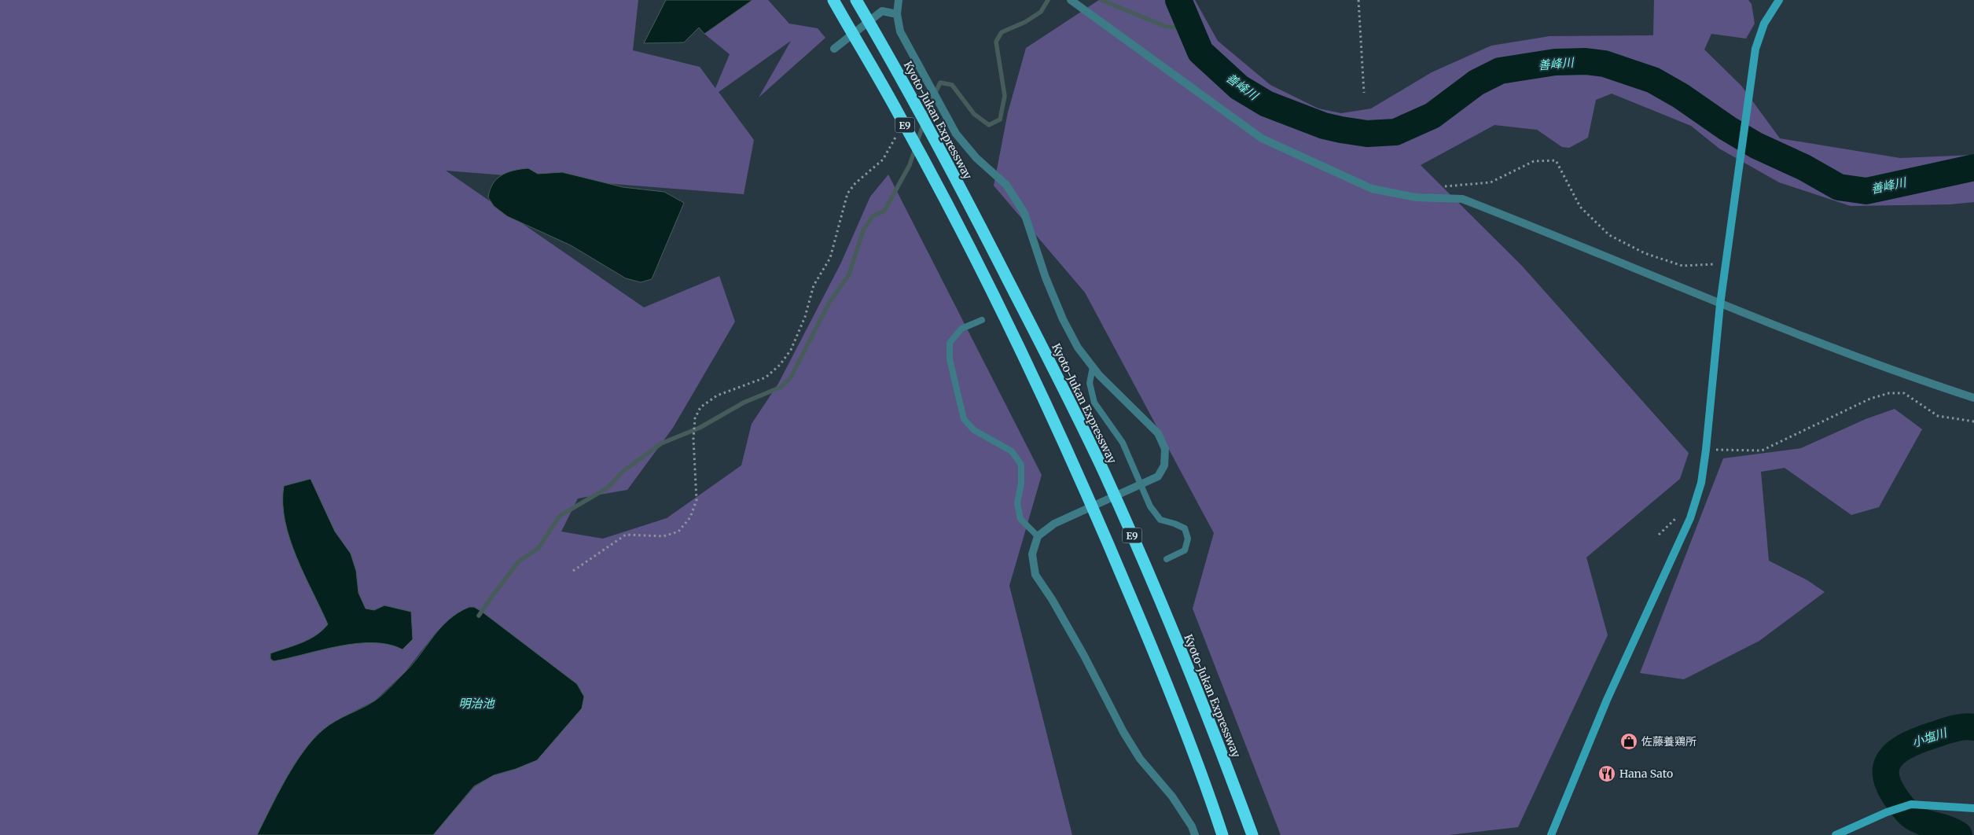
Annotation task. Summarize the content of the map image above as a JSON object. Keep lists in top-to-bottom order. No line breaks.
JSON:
{"streets":{"highway":["Kyoto-Jukan Expressway","E9"]},"water":["善峰川","明治池","小塩川"],"places":{"shop":["佐藤養鶏所"],"restaurant":["Hana Sato"]}}
